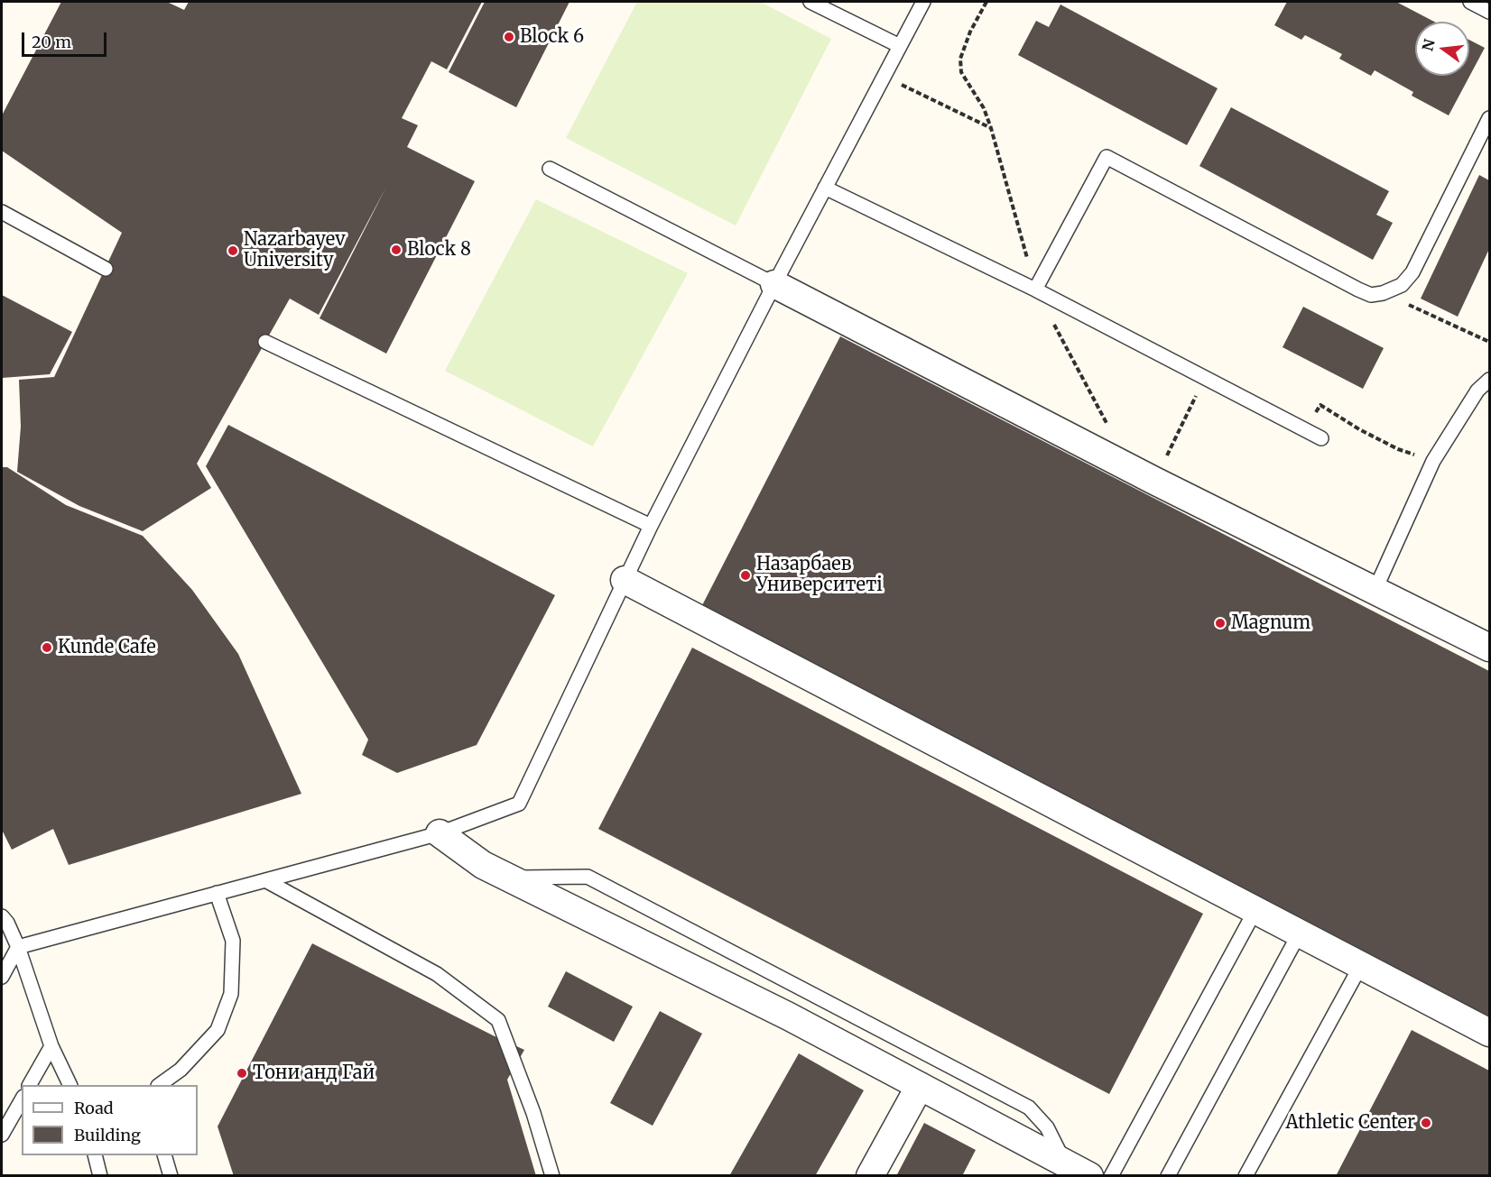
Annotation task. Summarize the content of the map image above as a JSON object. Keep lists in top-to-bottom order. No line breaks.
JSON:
{"places":["Block 6","Block 8","Nazarbayev University","Назарбаев Университеті","Magnum","Kunde Cafe","Тони анд Гай","Athletic Center"],"legend":["Road","Building"],"scale_bar":"20 m","north":"left"}
